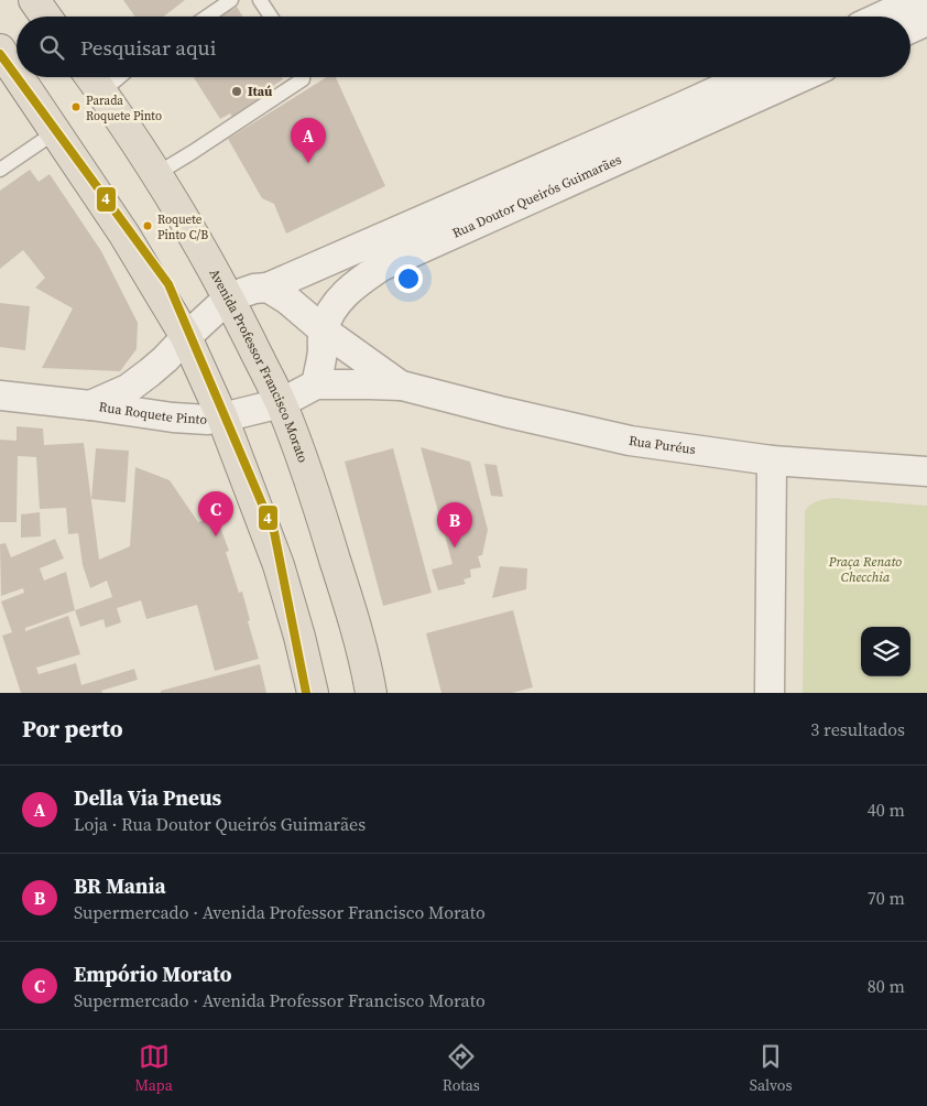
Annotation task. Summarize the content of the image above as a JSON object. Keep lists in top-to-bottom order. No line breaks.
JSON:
{"streets":{"highway":["Avenida Professor Francisco Morato"],"street":["Rua Doutor Queirós Guimarães","Rua Roquete Pinto","Rua Puréus"]},"crossings":[["Rua Doutor Queirós Guimarães","Rua Puréus"],["Avenida Professor Francisco Morato","Rua Roquete Pinto"],["Avenida Professor Francisco Morato","Rua Puréus"],["Rua Roquete Pinto","Rua Puréus"]],"parks":["Praça Renato Checchia"],"places":["Itaú","Parada Roquete Pinto","Roquete Pinto C/B"],"lines":["transit line 4"],"page":{"search":"Pesquisar aqui","pins":["A","C","B"],"heading":["Por perto","3 resultados"],"list":[{"mark":"A","name":"Della Via Pneus","note":"Loja · Rua Doutor Queirós Guimarães","value":"40 m"},{"mark":"B","name":"BR Mania","note":"Supermercado · Avenida Professor Francisco Morato","value":"70 m"},{"mark":"C","name":"Empório Morato","note":"Supermercado · Avenida Professor Francisco Morato","value":"80 m"}],"nav":["Mapa","Rotas","Salvos"]}}
